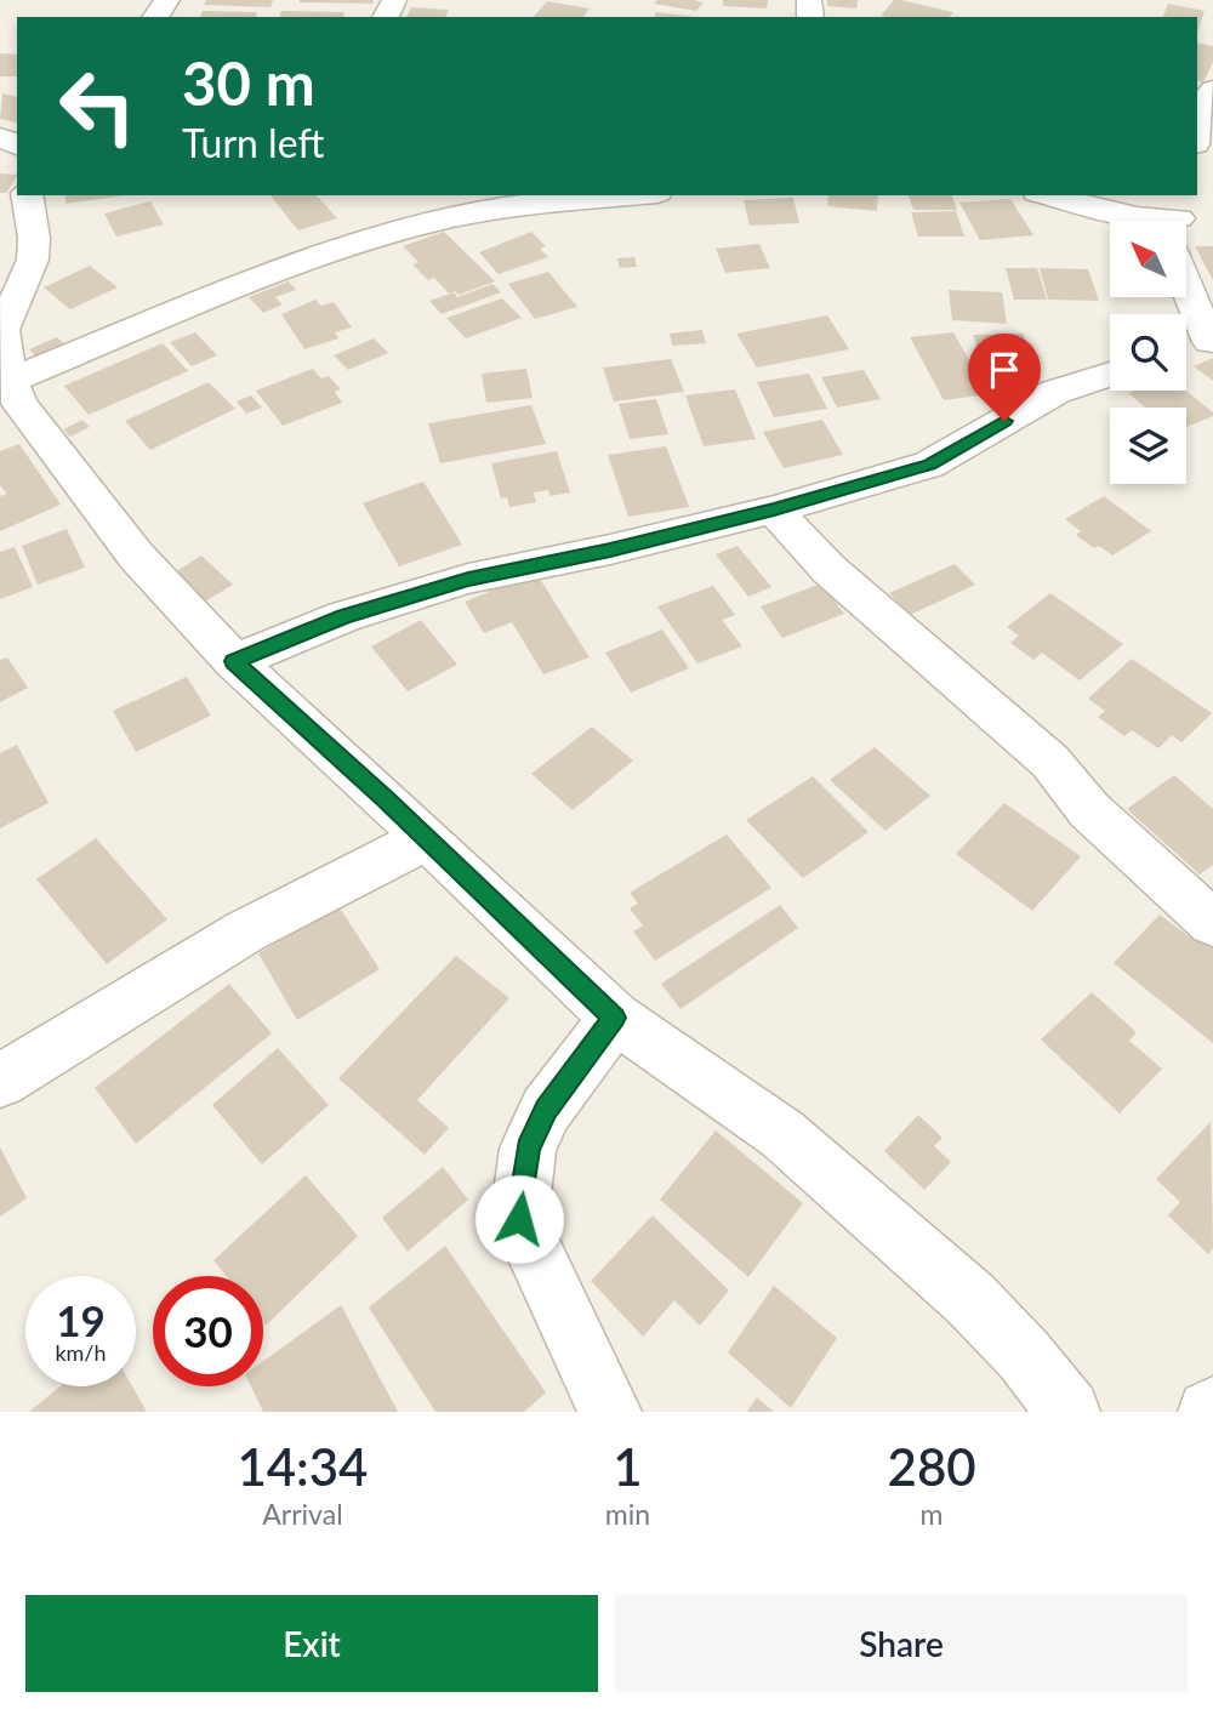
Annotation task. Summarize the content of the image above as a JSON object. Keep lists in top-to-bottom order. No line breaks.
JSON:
{"north":"top left","page":{"turn":["30 m","Turn left"],"speed":"19 km/h","limit":"30","eta":["14:34","Arrival","1","min","280","m"],"buttons":["Exit","Share"]}}
